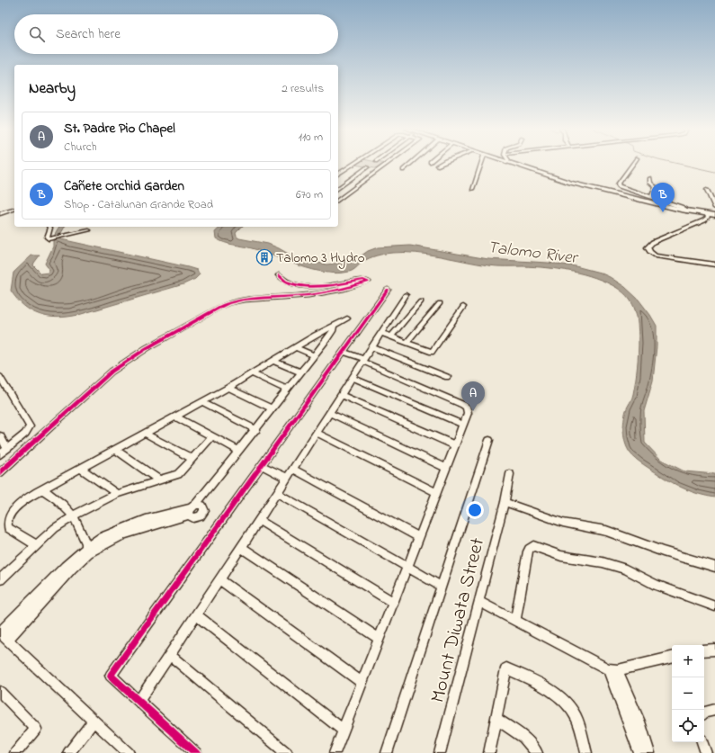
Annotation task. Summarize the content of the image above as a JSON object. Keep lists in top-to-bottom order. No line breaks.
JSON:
{"streets":{"street":["Mount Diwata Street"]},"water":["Talomo River"],"places":{"building":["Talomo 3 Hydro"]},"page":{"search":"Search here","heading":["Nearby","2 results"],"list":[{"mark":"A","name":"St. Padre Pio Chapel","note":"Church","value":"110 m"},{"mark":"B","name":"Cañete Orchid Garden","note":"Shop · Catalunan Grande Road","value":"670 m"}],"pins":["B","A"],"map_buttons":["+","−"]}}
